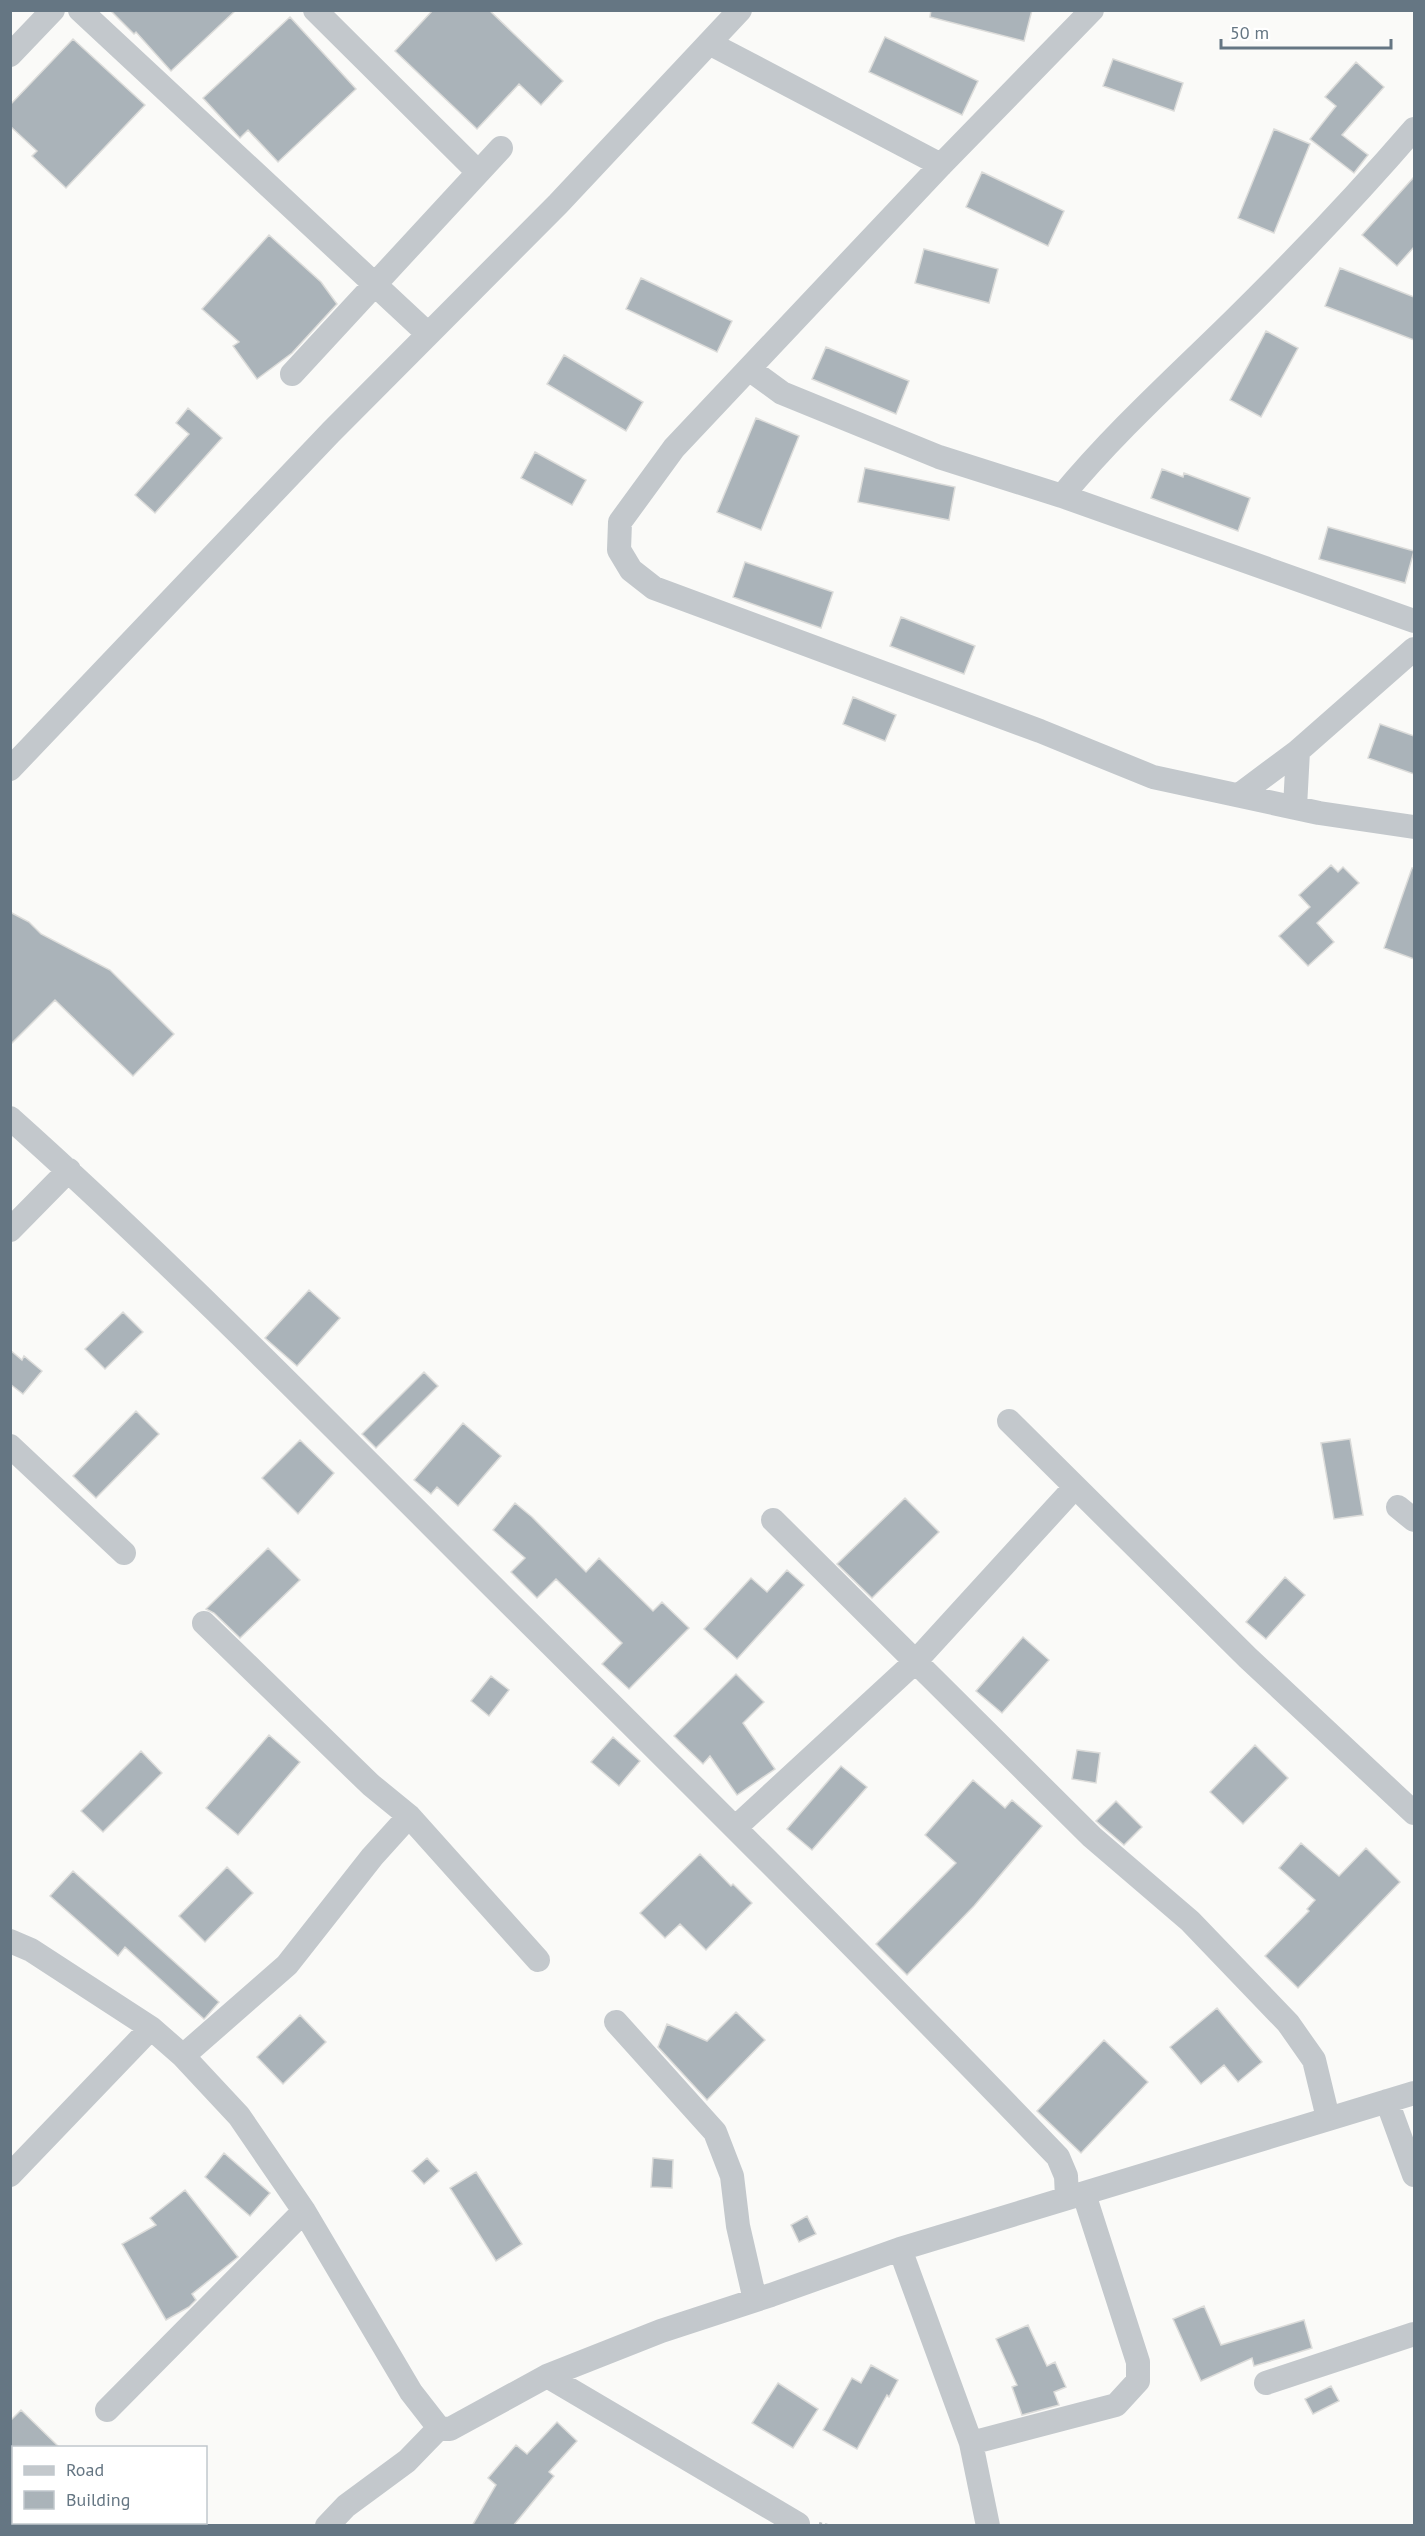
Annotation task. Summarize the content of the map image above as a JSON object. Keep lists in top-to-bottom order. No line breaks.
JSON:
{"legend":["Road","Building"],"scale_bar":"50 m"}
